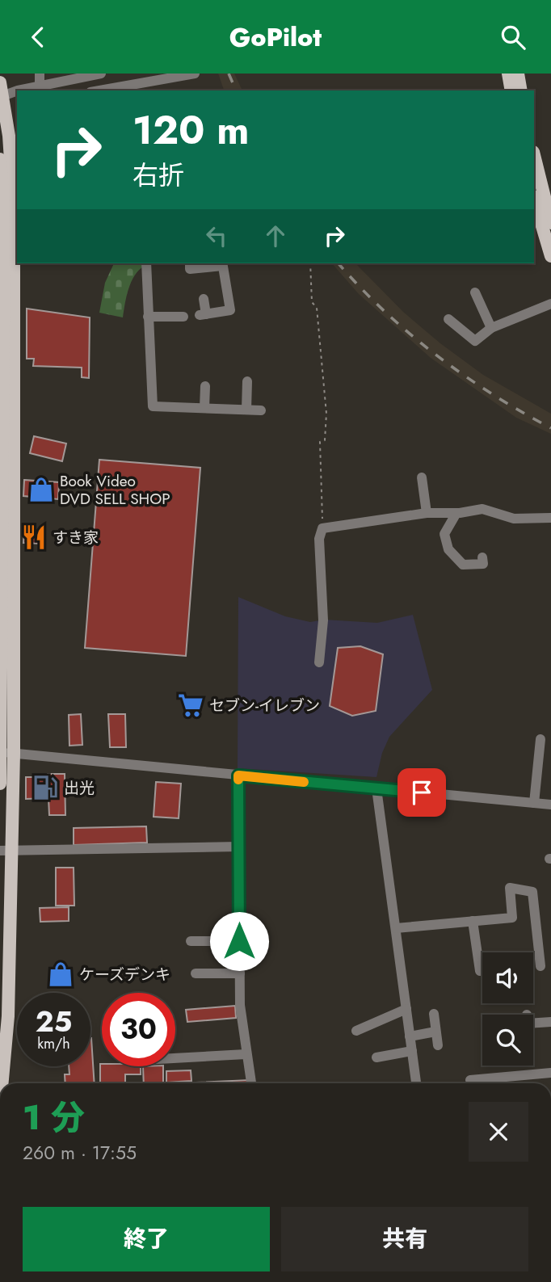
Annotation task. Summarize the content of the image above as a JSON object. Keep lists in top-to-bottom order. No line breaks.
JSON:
{"places":{"shop":["Book Video DVD SELL SHOP","ケーズデンキ"],"restaurant":["すき家"],"supermarket":["セブン-イレブン"],"fuel station":["出光"]},"page":{"header":"GoPilot","turn":["120 m","右折"],"speed":"25 km/h","limit":"30","heading":["1 分","260 m · 17:55"],"buttons":["終了","共有"]}}
